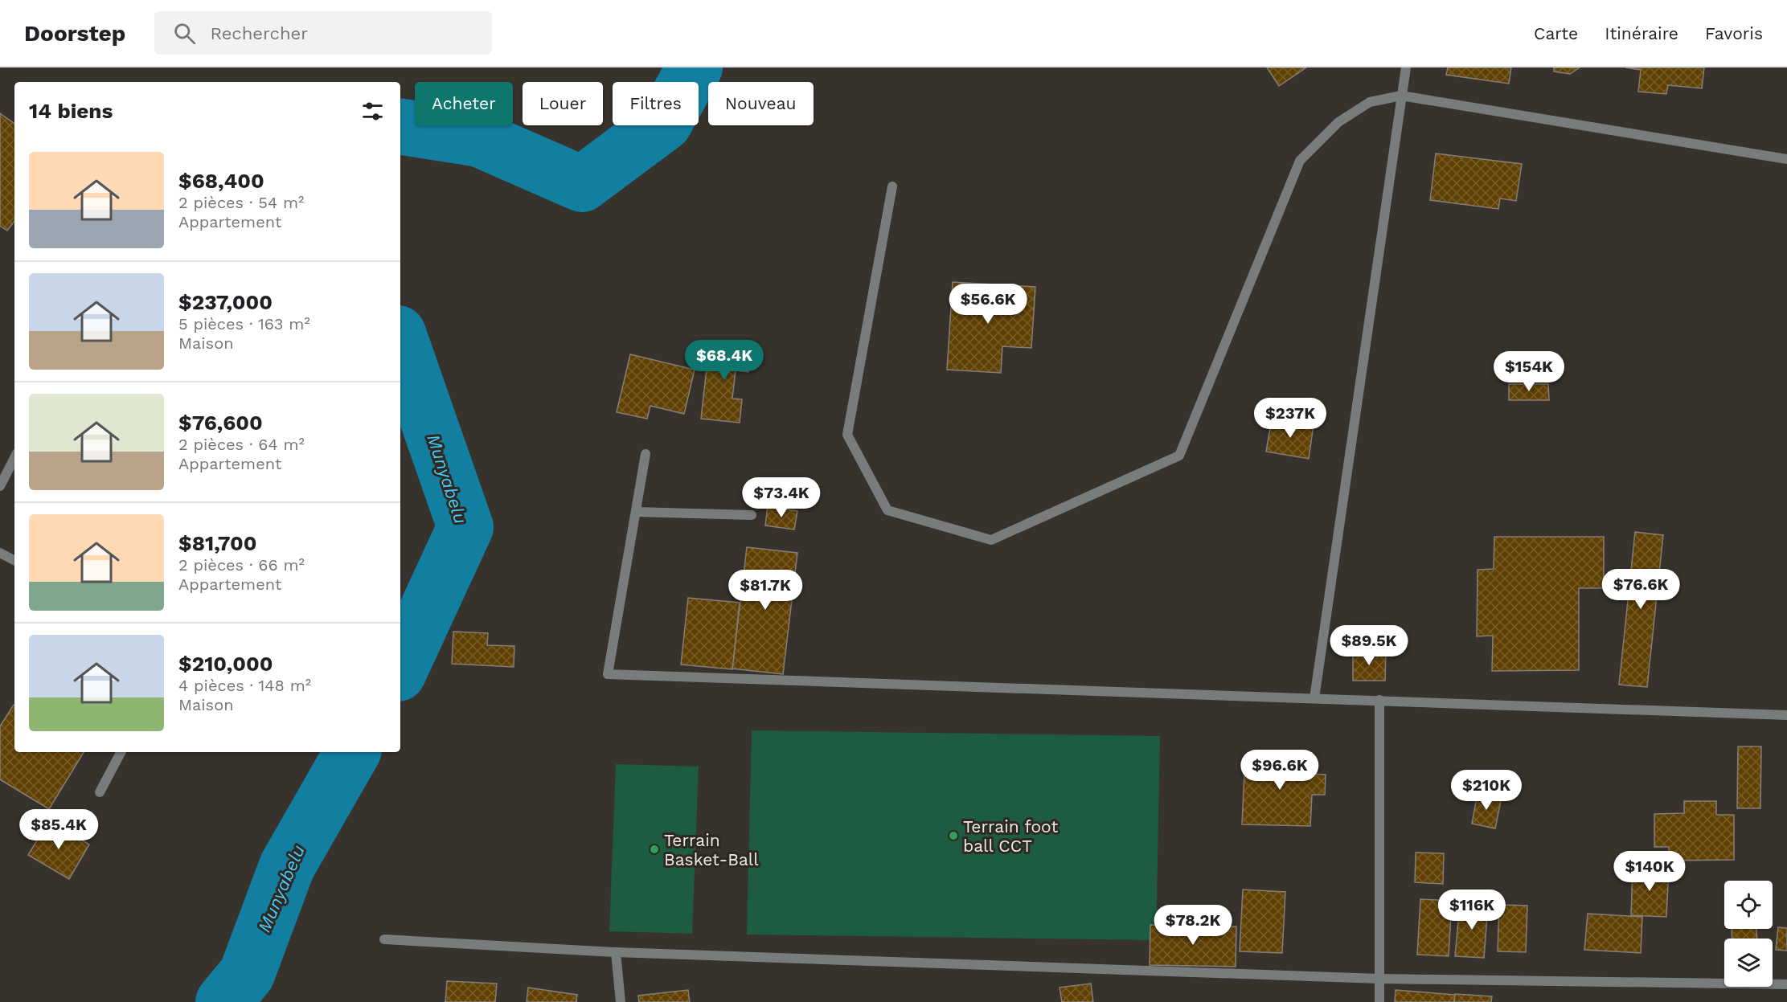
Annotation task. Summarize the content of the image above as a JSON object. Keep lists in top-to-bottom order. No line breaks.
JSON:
{"water":["Munyabelu"],"places":["Terrain foot ball CCT","Terrain Basket-Ball"],"page":{"header":"Doorstep","search":"Rechercher","nav":["Carte","Itinéraire","Favoris"],"chip":["Acheter","Louer","Filtres","Nouveau"],"heading":"14 biens","list":[{"name":"$68,400","note":"2 pièces · 54 m² · Appartement"},{"name":"$237,000","note":"5 pièces · 163 m² · Maison"},{"name":"$76,600","note":"2 pièces · 64 m² · Appartement"},{"name":"$81,700","note":"2 pièces · 66 m² · Appartement"},{"name":"$210,000","note":"4 pièces · 148 m² · Maison"}],"price":["$56.6K","$68.4K","$154K","$237K","$73.4K","$76.6K","$81.7K","$89.5K","$96.6K","$210K","$85.4K","$140K","$116K","$78.2K"]}}
